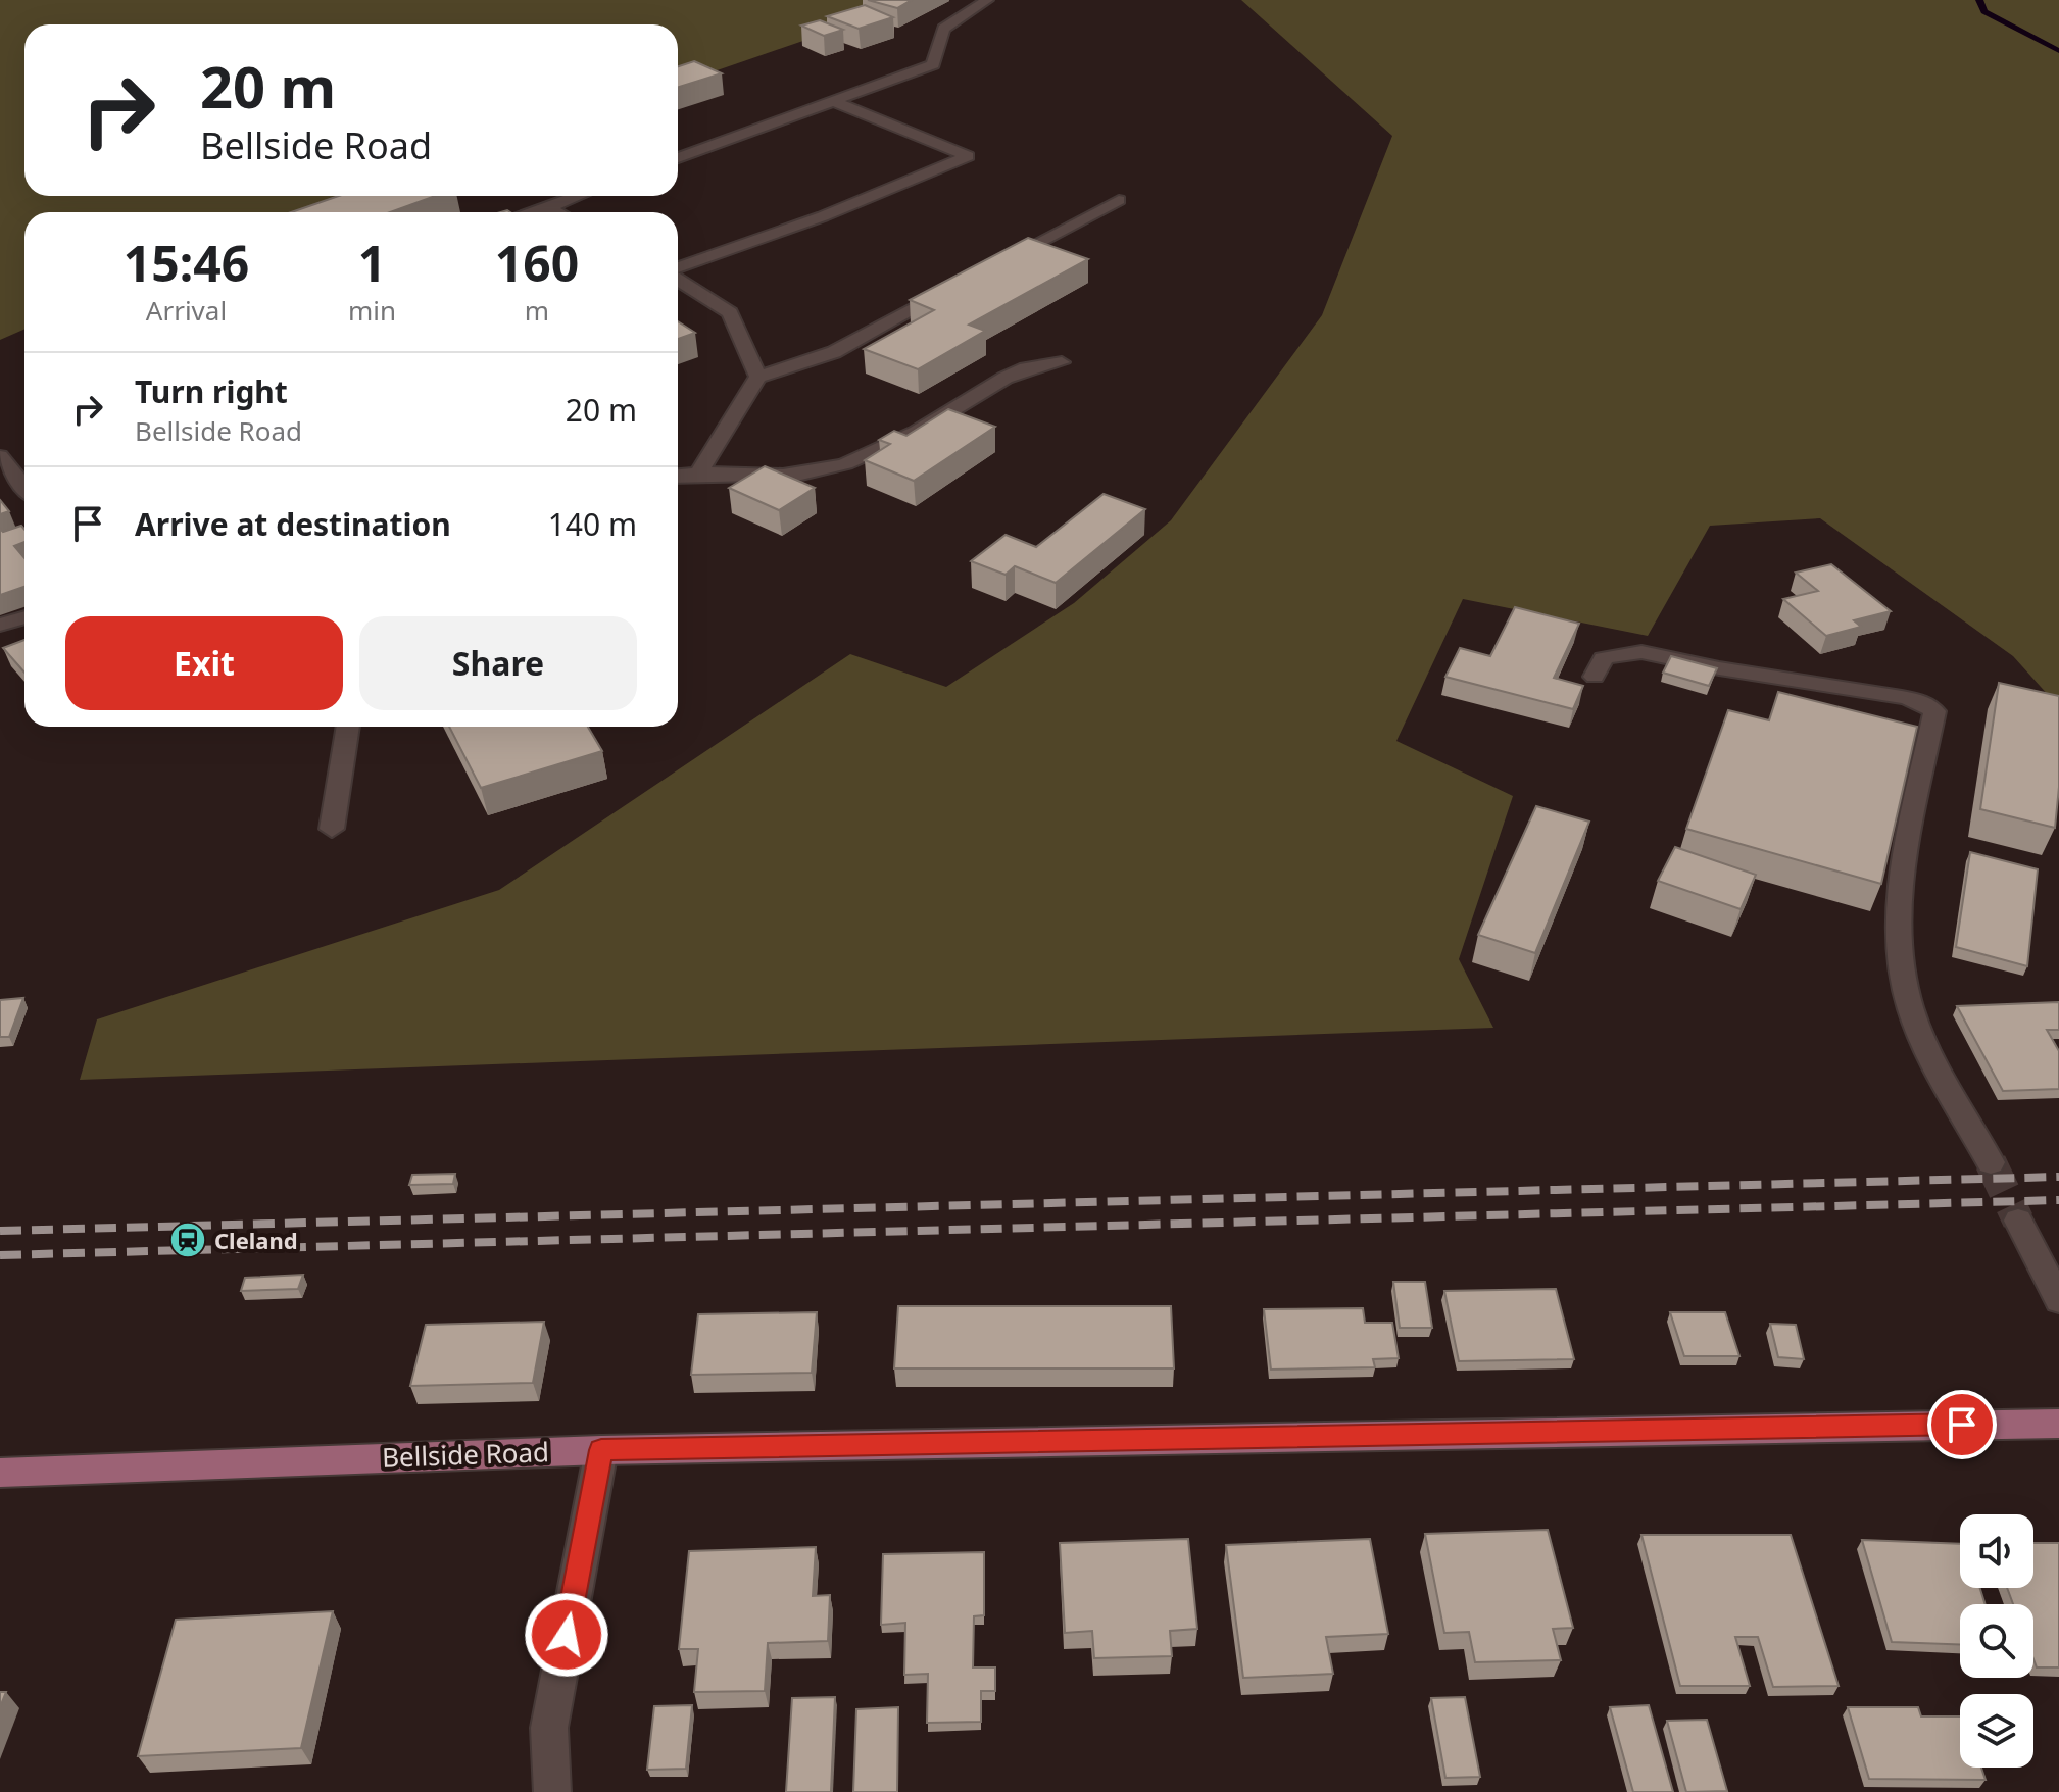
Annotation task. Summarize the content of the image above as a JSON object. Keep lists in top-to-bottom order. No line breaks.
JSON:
{"streets":{"main road":["Bellside Road"]},"places":{"station":["Cleland"]},"page":{"turn":["20 m","Bellside Road"],"eta":["15:46","Arrival","1","min","160","m"],"list":[{"name":"Turn right","note":"Bellside Road","value":"20 m"},{"name":"Arrive at destination","value":"140 m"}],"buttons":["Exit","Share"]}}
